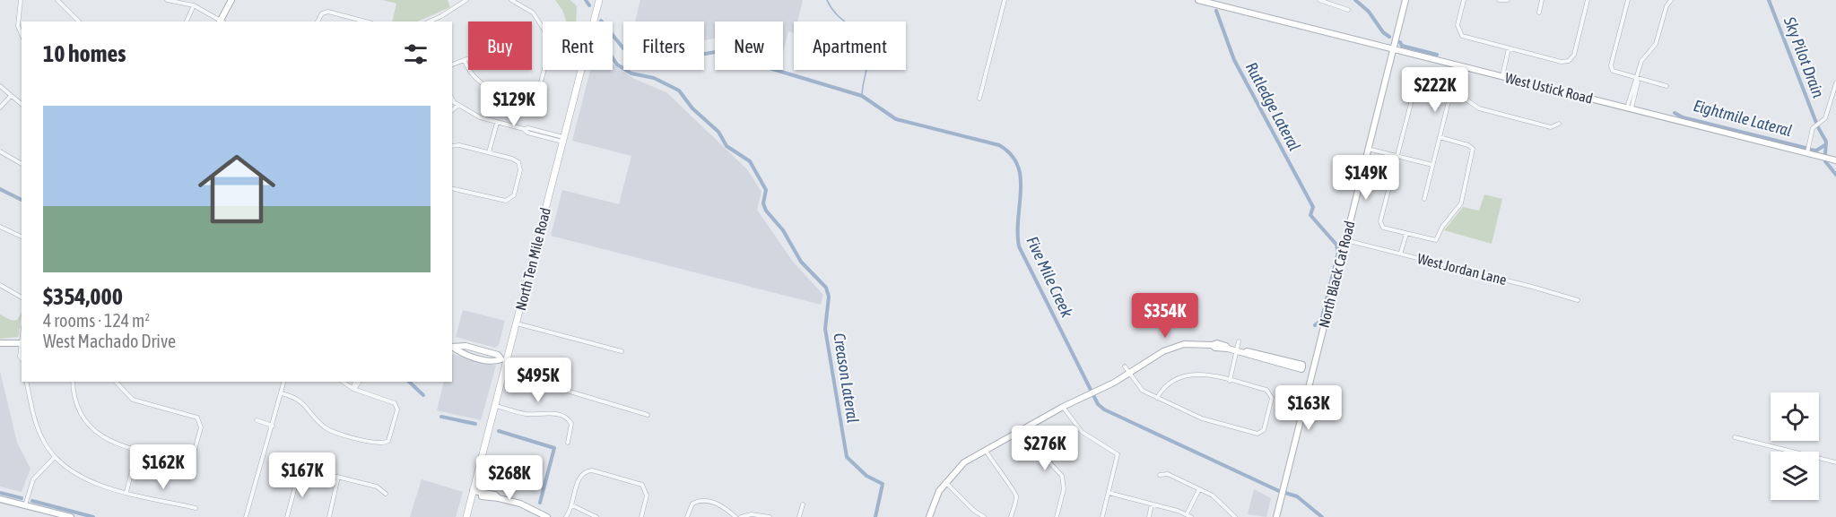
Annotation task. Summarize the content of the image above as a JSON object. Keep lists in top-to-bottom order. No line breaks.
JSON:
{"streets":{"main road":["West Ustick Road","North Ten Mile Road","North Black Cat Road"],"street":["West Jordan Lane"]},"crossings":[["West Ustick Road","North Black Cat Road"],["West Jordan Lane","North Black Cat Road"]],"water":["Sky Pilot Drain","Rutledge Lateral","Eightmile Lateral","Five Mile Creek","Creason Lateral"],"page":{"chip":["Buy","Rent","Filters","New","Apartment"],"heading":"10 homes","price":["$222K","$129K","$149K","$354K","$495K","$163K","$276K","$162K","$167K","$268K"],"list":[{"name":"$354,000","note":"4 rooms · 124 m² · West Machado Drive"}]}}
